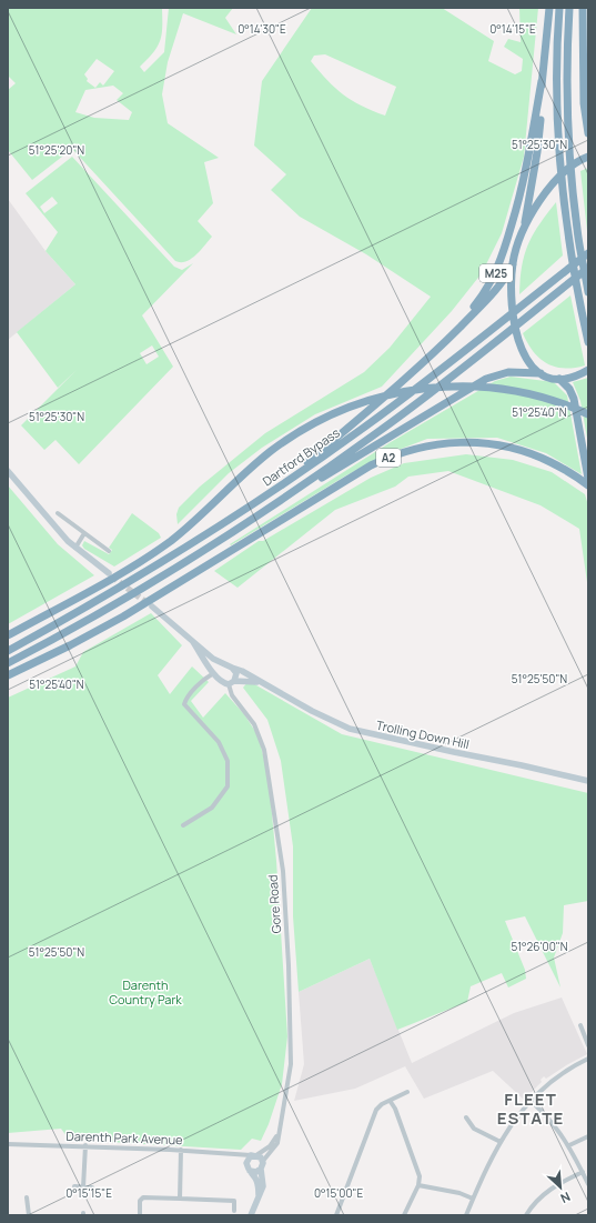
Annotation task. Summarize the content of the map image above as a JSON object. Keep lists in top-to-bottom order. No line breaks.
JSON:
{"streets":{"highway":["M25","Dartford Bypass","A2"],"main road":["Trolling Down Hill"],"street":["Gore Road","Darenth Park Avenue"]},"crossings":[["Trolling Down Hill","Gore Road"],["Gore Road","Darenth Park Avenue"]],"districts":["FLEET ESTATE"],"parks":["Darenth Country Park"],"north":"bottom right","coordinates":["0°14'30\"E","0°14'15\"E","51°25'30\"N","51°25'20\"N","51°25'40\"N","51°25'50\"N","51°26'00\"N","0°15'15\"E","0°15'00\"E"]}
